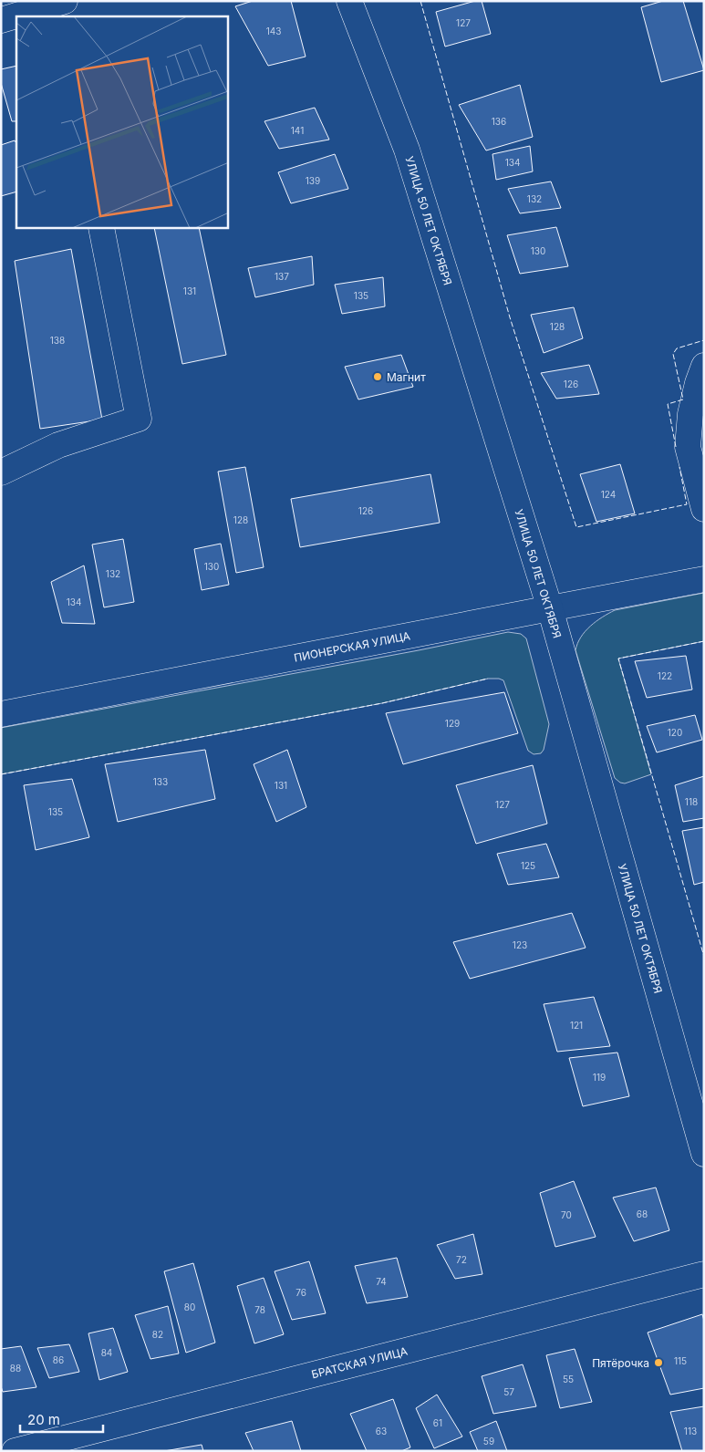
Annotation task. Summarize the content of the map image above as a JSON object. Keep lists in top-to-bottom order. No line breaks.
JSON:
{"streets":{"main road":["УЛИЦА 50 ЛЕТ ОКТЯБРЯ","ПИОНЕРСКАЯ УЛИЦА","БРАТСКАЯ УЛИЦА"]},"crossings":[["УЛИЦА 50 ЛЕТ ОКТЯБРЯ","ПИОНЕРСКАЯ УЛИЦА"]],"places":["Магнит","Пятёрочка"],"house_numbers":["127","143","136","141","134","139","132","130","137","131","135","128","138","126","124","126","128","130","132","134","122","129","120","133","131","118","127","135","125","123","121","119","68","70","72","74","76","80","78","82","84","86","115","88","55","57","61","63","113","59"],"scale_bar":"20 m"}
